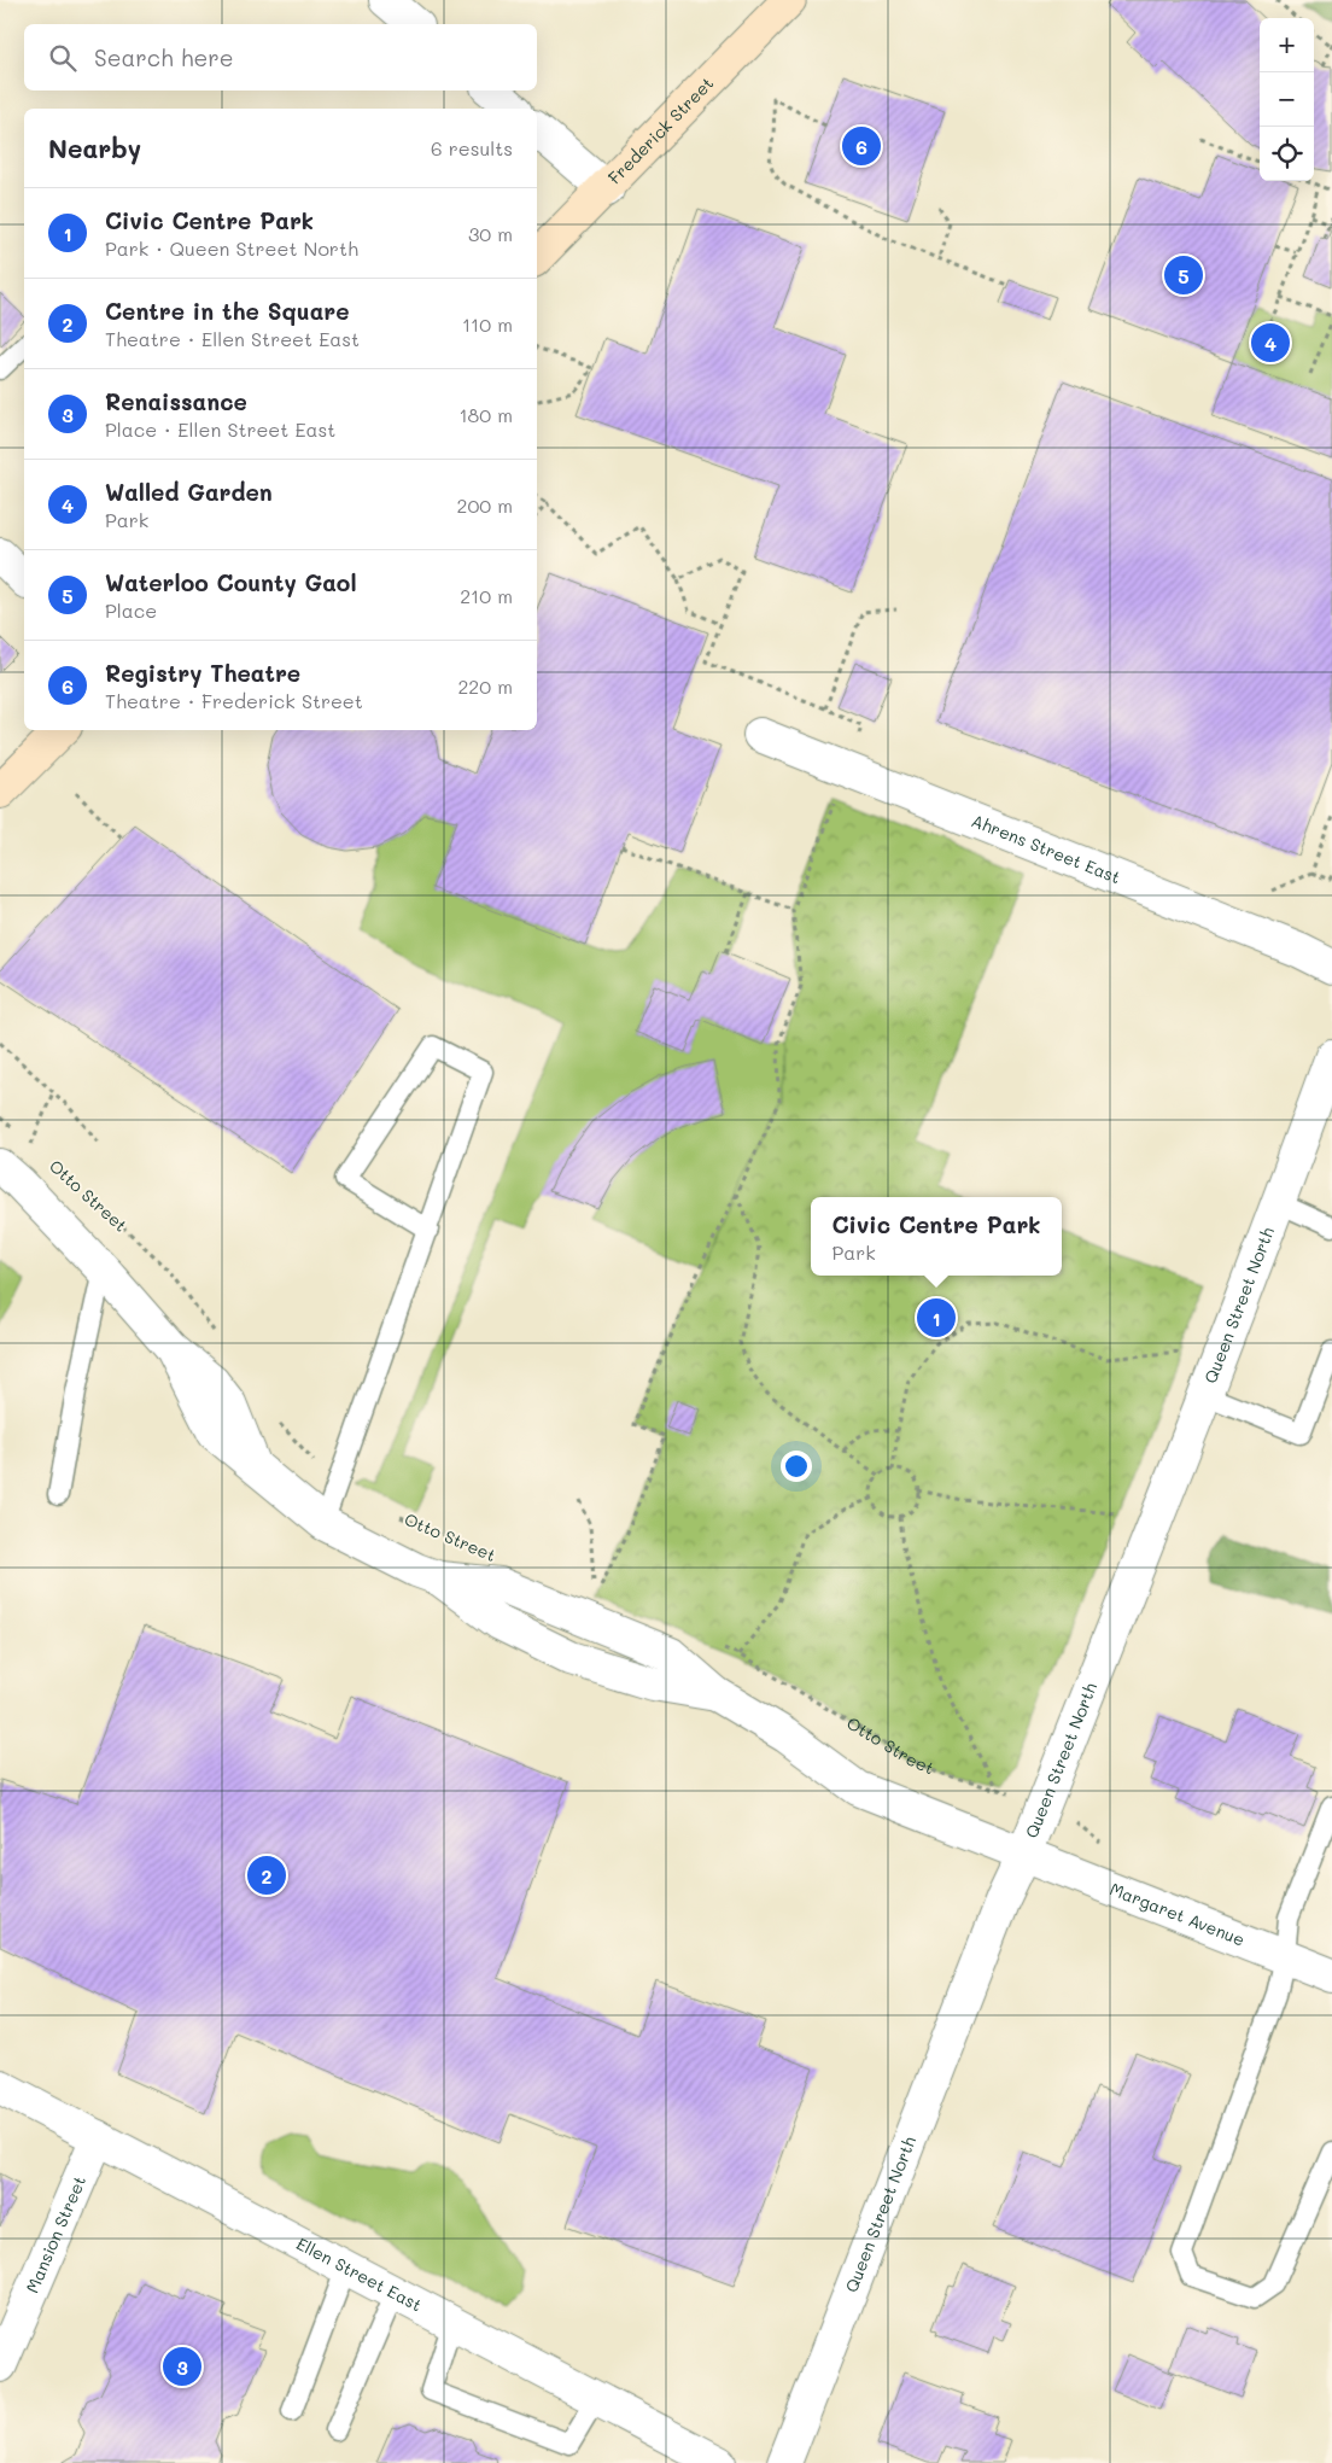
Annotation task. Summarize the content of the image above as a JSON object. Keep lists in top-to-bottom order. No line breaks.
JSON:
{"streets":{"main road":["Frederick Street"],"street":["Ahrens Street East","Queen Street North","Margaret Avenue","Mansion Street","Ellen Street East"],"path":["Otto Street"]},"crossings":[["Queen Street North","Margaret Avenue"],["Mansion Street","Ellen Street East"]],"page":{"map_buttons":["+","−"],"search":"Search here","heading":["Nearby","6 results"],"pins":["6","5","4","1","2","3"],"list":[{"mark":"1","name":"Civic Centre Park","note":"Park · Queen Street North","value":"30 m"},{"mark":"2","name":"Centre in the Square","note":"Theatre · Ellen Street East","value":"110 m"},{"mark":"3","name":"Renaissance","note":"Place · Ellen Street East","value":"180 m"},{"mark":"4","name":"Walled Garden","note":"Park","value":"200 m"},{"mark":"5","name":"Waterloo County Gaol","note":"Place","value":"210 m"},{"mark":"6","name":"Registry Theatre","note":"Theatre · Frederick Street","value":"220 m"}],"popup":["Civic Centre Park","Park"]}}
